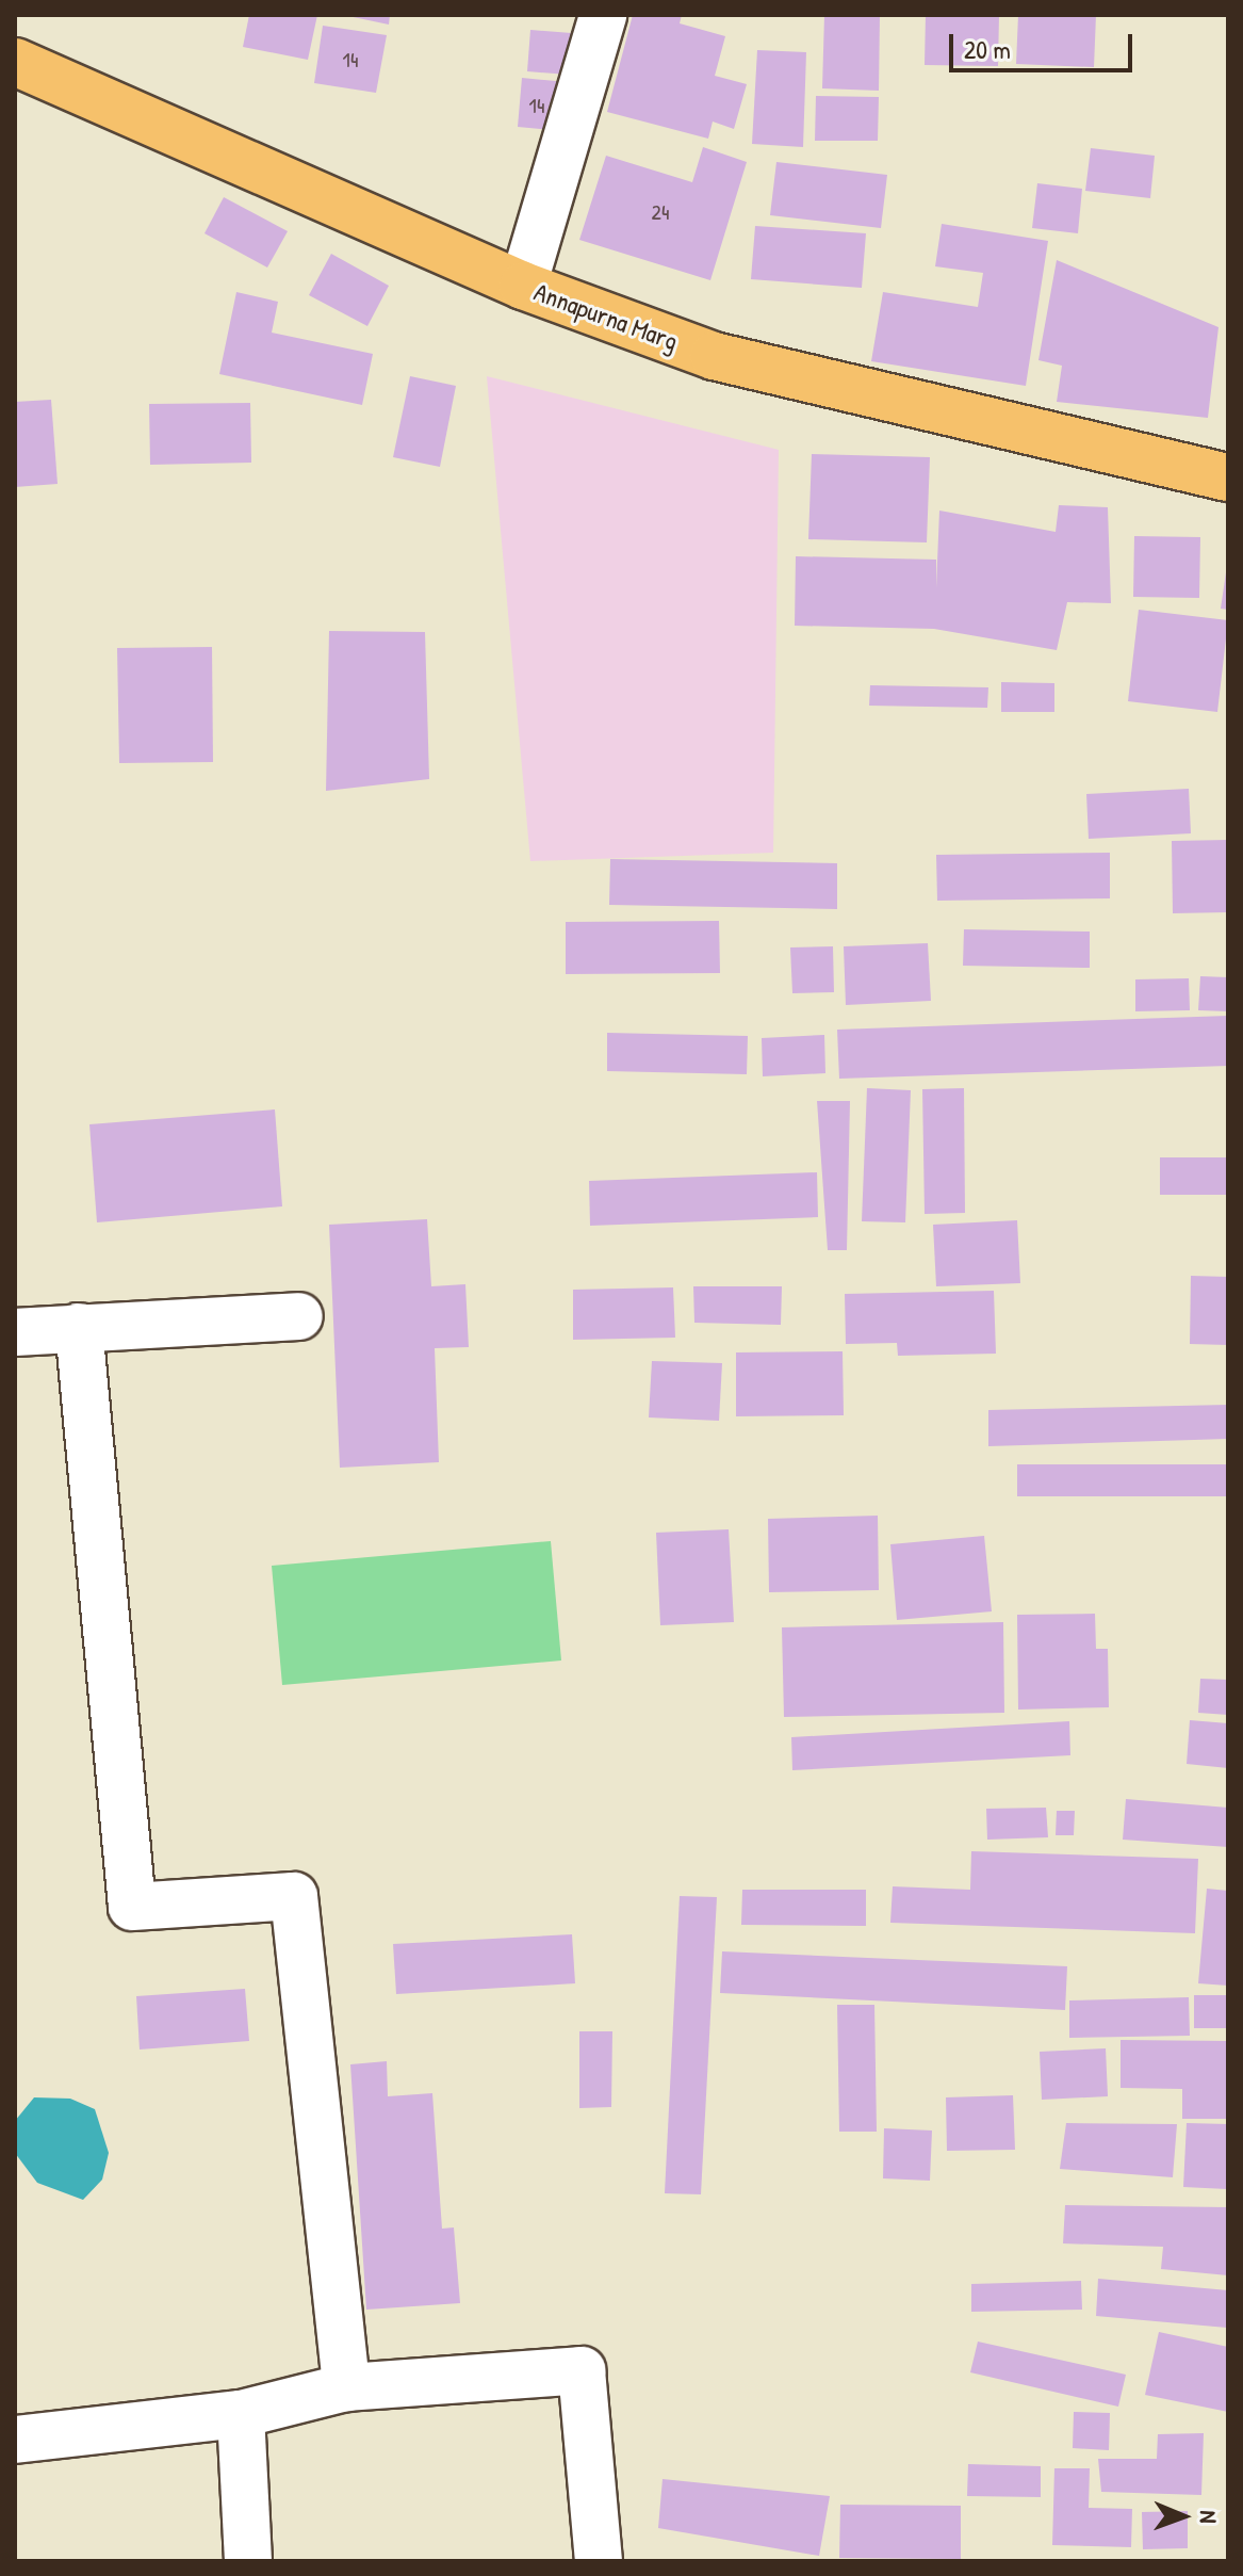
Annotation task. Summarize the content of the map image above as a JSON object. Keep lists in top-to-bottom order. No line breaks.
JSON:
{"streets":{"main road":["Annapurna Marg"]},"house_numbers":["14","14","24"],"scale_bar":"20 m","north":"right"}
